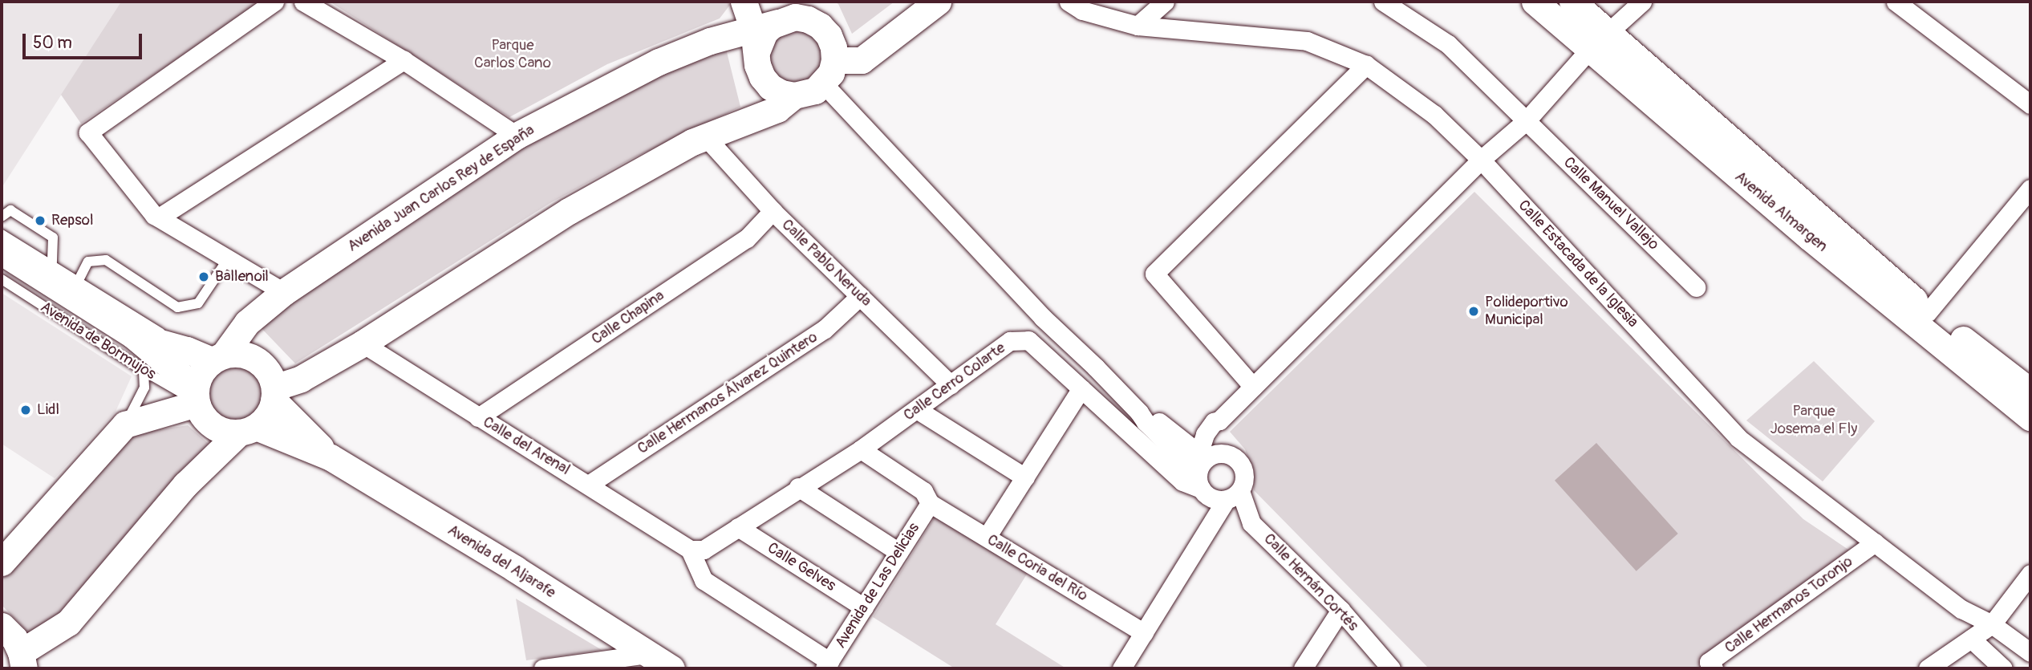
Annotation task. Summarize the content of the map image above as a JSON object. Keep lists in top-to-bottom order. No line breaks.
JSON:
{"streets":{"street":["Avenida Juan Carlos Rey de España","Calle Manuel Vallejo","Avenida Almargen","Calle Pablo Neruda","Calle Estacada de la Iglesia","Calle Chapina","Avenida de Bormujos","Calle Cerro Colarte","Calle Hermanos Álvarez Quintero","Calle del Arenal","Avenida del Aljarafe","Calle Gelves","Calle Coria del Río","Calle Hernán Cortés","Avenida de Las Delicias","Calle Hermanos Toronjo"]},"crossings":[["Avenida Juan Carlos Rey de España","Avenida de Bormujos"],["Avenida Juan Carlos Rey de España","Avenida del Aljarafe"],["Calle Pablo Neruda","Calle Chapina"],["Calle Pablo Neruda","Calle Cerro Colarte"],["Calle Pablo Neruda","Calle Hermanos Álvarez Quintero"],["Calle Estacada de la Iglesia","Calle Hermanos Toronjo"],["Calle Chapina","Calle del Arenal"],["Avenida de Bormujos","Avenida del Aljarafe"],["Calle Cerro Colarte","Calle del Arenal"],["Calle Cerro Colarte","Calle Gelves"],["Calle Cerro Colarte","Calle Coria del Río"],["Calle Cerro Colarte","Calle Hernán Cortés"],["Calle Hermanos Álvarez Quintero","Calle del Arenal"],["Calle Gelves","Avenida de Las Delicias"],["Calle Coria del Río","Avenida de Las Delicias"]],"parks":["Parque Carlos Cano","Parque Josema el Fly"],"places":["Repsol","Ballenoil","Polideportivo Municipal","Lidl"],"scale_bar":"50 m"}
